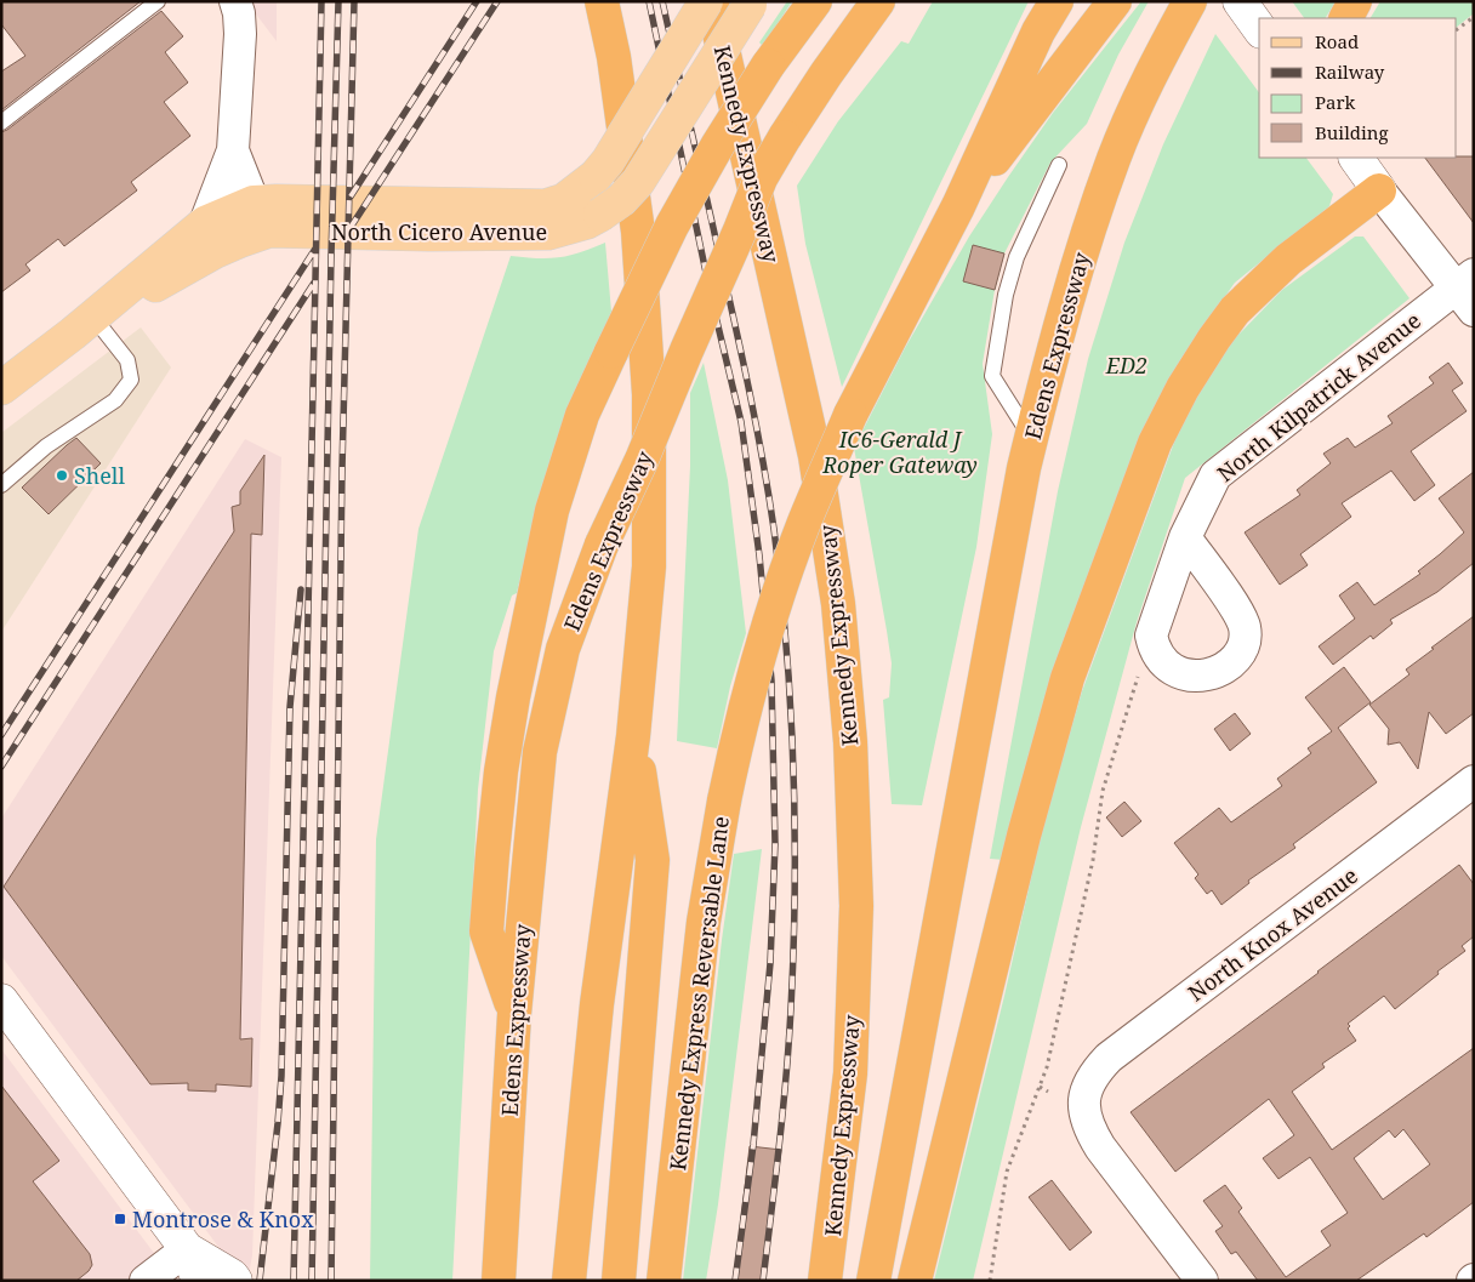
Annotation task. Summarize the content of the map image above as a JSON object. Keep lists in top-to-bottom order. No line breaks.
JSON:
{"streets":{"highway":["Kennedy Expressway","Edens Expressway","Kennedy Express Reversable Lane"],"main road":["North Cicero Avenue"],"street":["North Kilpatrick Avenue","North Knox Avenue"]},"parks":["ED2","IC6-Gerald J Roper Gateway"],"places":{"other":["Shell"],"transit":["Montrose & Knox"]},"legend":["Road","Railway","Park","Building"]}
